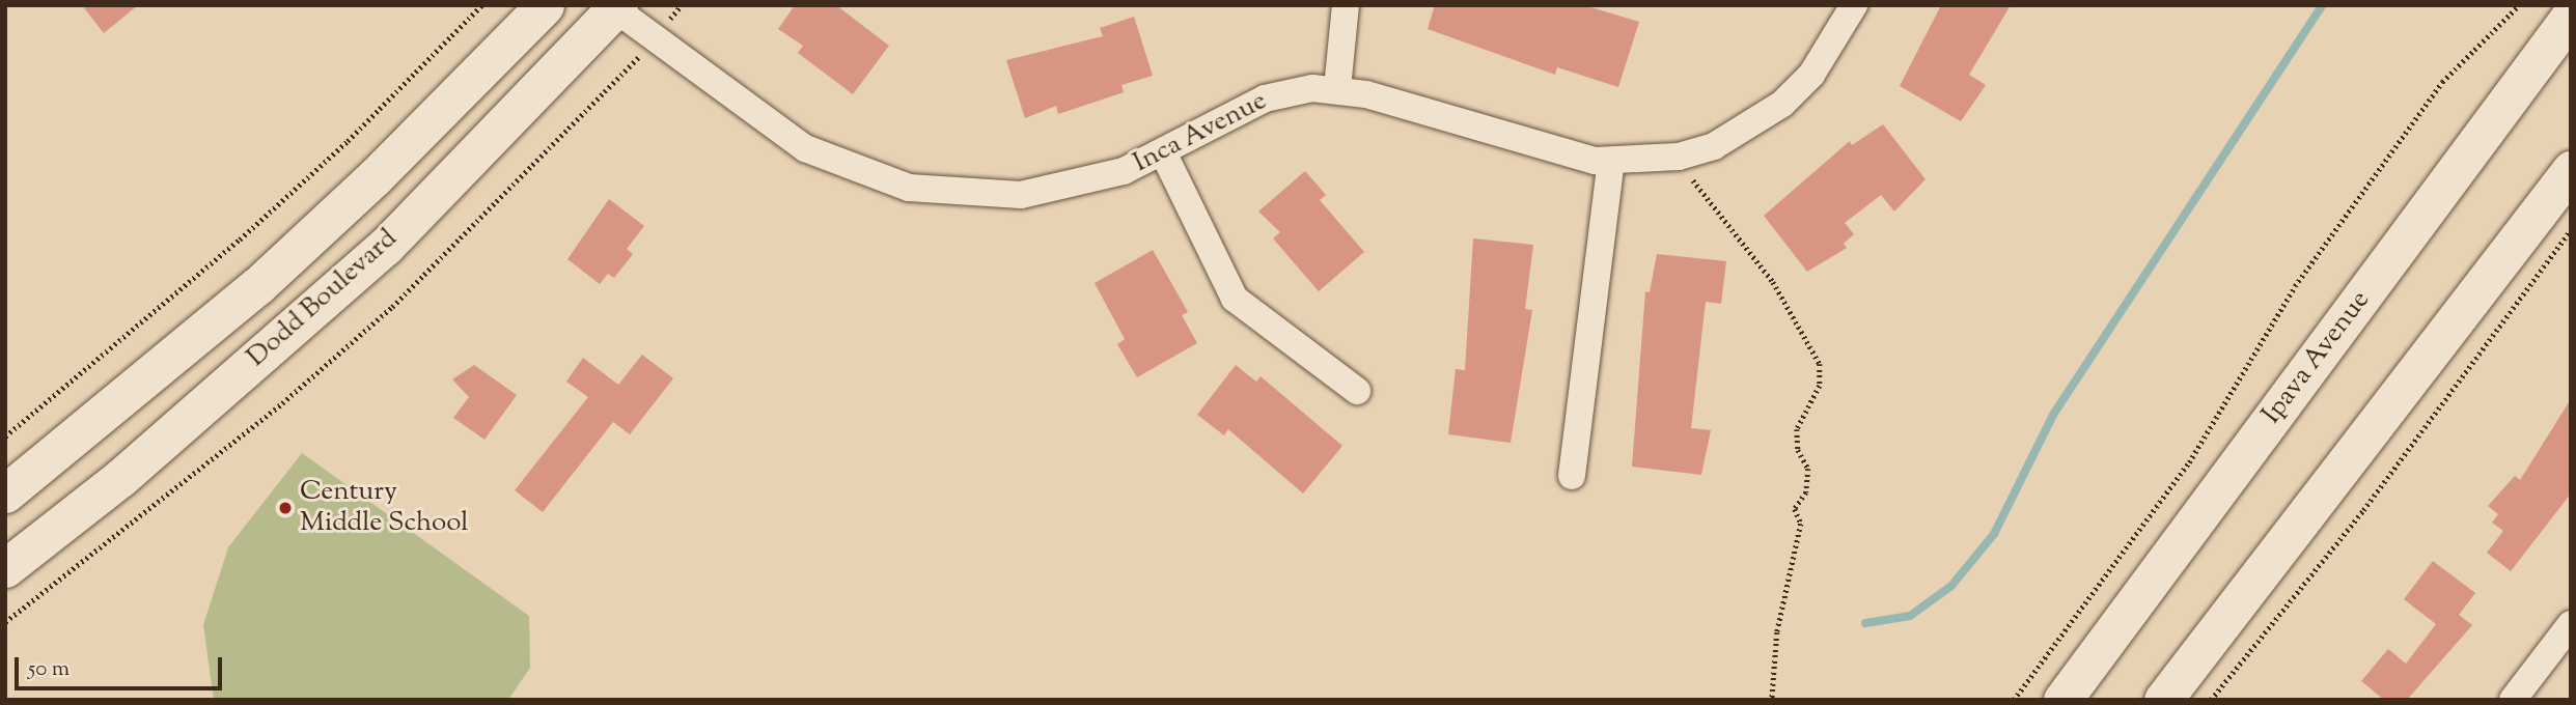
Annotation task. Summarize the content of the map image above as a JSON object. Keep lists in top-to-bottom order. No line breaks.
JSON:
{"streets":{"main road":["Dodd Boulevard","Ipava Avenue"],"street":["Inca Avenue"]},"crossings":[["Inca Avenue","Dodd Boulevard"]],"places":["Century Middle School"],"scale_bar":"50 m"}
